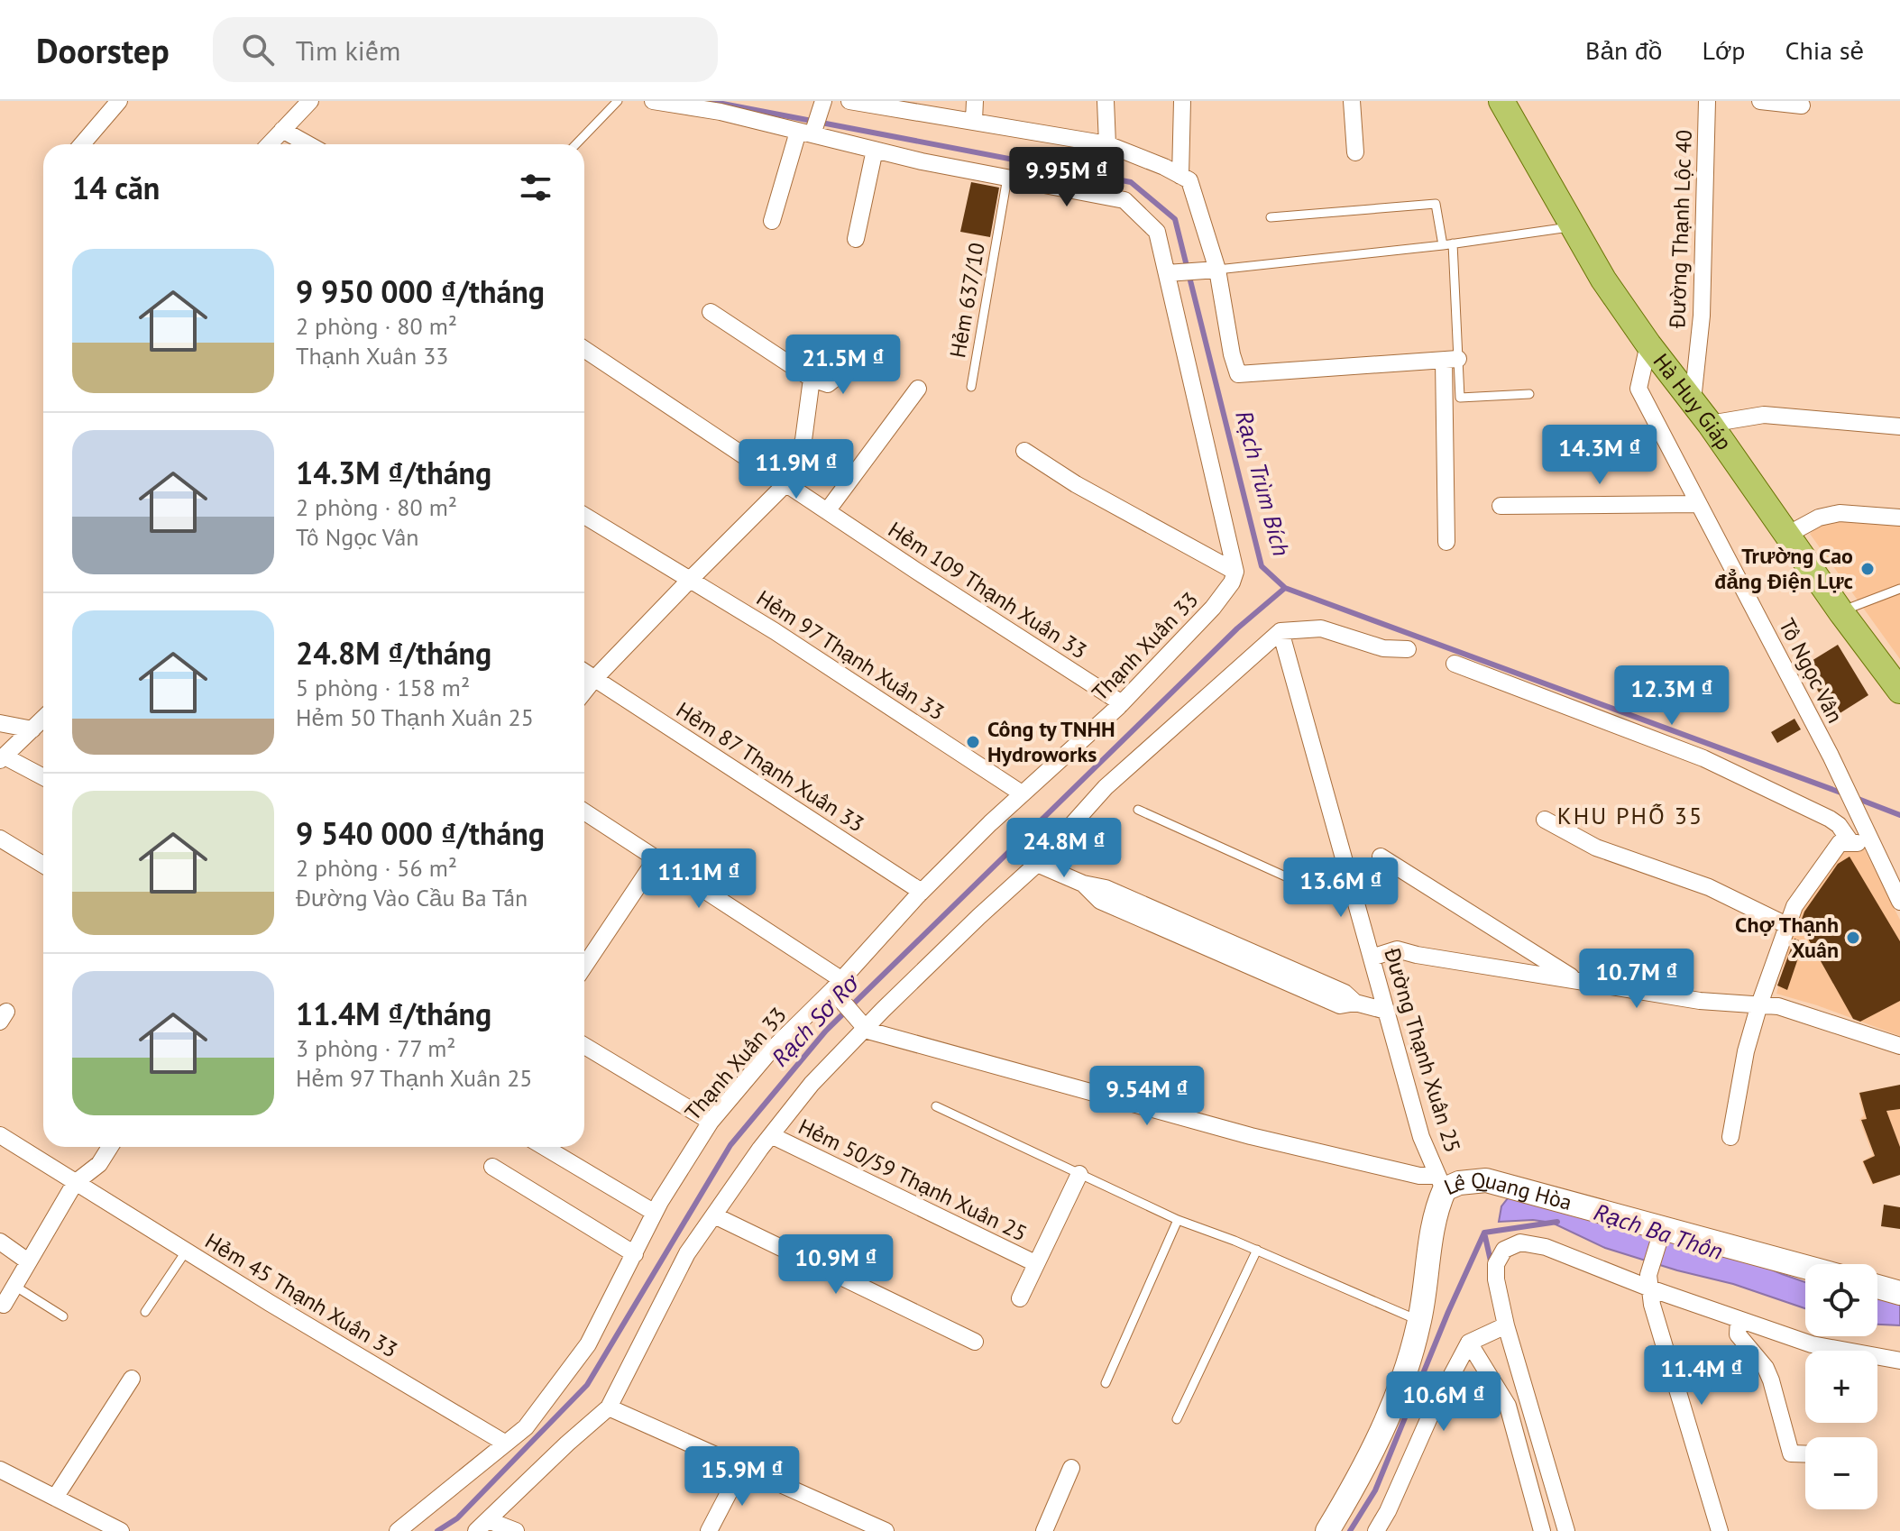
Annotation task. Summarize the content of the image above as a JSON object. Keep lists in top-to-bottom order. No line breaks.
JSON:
{"streets":{"main road":["Hà Huy Giáp"],"street":["Đường Thạnh Lộc 40","Hẻm 109 Thạnh Xuân 33","Thạnh Xuân 33","Hẻm 97 Thạnh Xuân 33","Tô Ngọc Vân","Hẻm 87 Thạnh Xuân 33","Đường Thạnh Xuân 25","Hẻm 50/59 Thạnh Xuân 25","Lê Quang Hòa","Hẻm 45 Thạnh Xuân 33"],"lane":["Hẻm 637/10"]},"crossings":[["Đường Thạnh Lộc 40","Hà Huy Giáp"],["Hà Huy Giáp","Tô Ngọc Vân"],["Hẻm 109 Thạnh Xuân 33","Thạnh Xuân 33"],["Thạnh Xuân 33","Hẻm 97 Thạnh Xuân 33"],["Thạnh Xuân 33","Hẻm 87 Thạnh Xuân 33"],["Thạnh Xuân 33","Hẻm 45 Thạnh Xuân 33"],["Đường Thạnh Xuân 25","Lê Quang Hòa"]],"districts":["KHU PHỐ 35"],"water":["Rạch Trùm Bích","Rạch Sơ Rơ","Rạch Ba Thôn"],"places":["Trường Cao đẳng Điện Lực","Công ty TNHH Hydroworks","Chợ Thạnh Xuân"],"page":{"header":"Doorstep","search":"Tìm kiếm","nav":["Bản đồ","Lớp","Chia sẻ"],"heading":"14 căn","price":["9.95M ₫","21.5M ₫","14.3M ₫","11.9M ₫","12.3M ₫","24.8M ₫","11.1M ₫","13.6M ₫","10.7M ₫","9.54M ₫","10.9M ₫","11.4M ₫","10.6M ₫","15.9M ₫"],"list":[{"name":"9 950 000 ₫/tháng","note":"2 phòng · 80 m² · Thạnh Xuân 33"},{"name":"14.3M ₫/tháng","note":"2 phòng · 80 m² · Tô Ngọc Vân"},{"name":"24.8M ₫/tháng","note":"5 phòng · 158 m² · Hẻm 50 Thạnh Xuân 25"},{"name":"9 540 000 ₫/tháng","note":"2 phòng · 56 m² · Đường Vào Cầu Ba Tấn"},{"name":"11.4M ₫/tháng","note":"3 phòng · 77 m² · Hẻm 97 Thạnh Xuân 25"}],"map_buttons":["+","−"]}}
